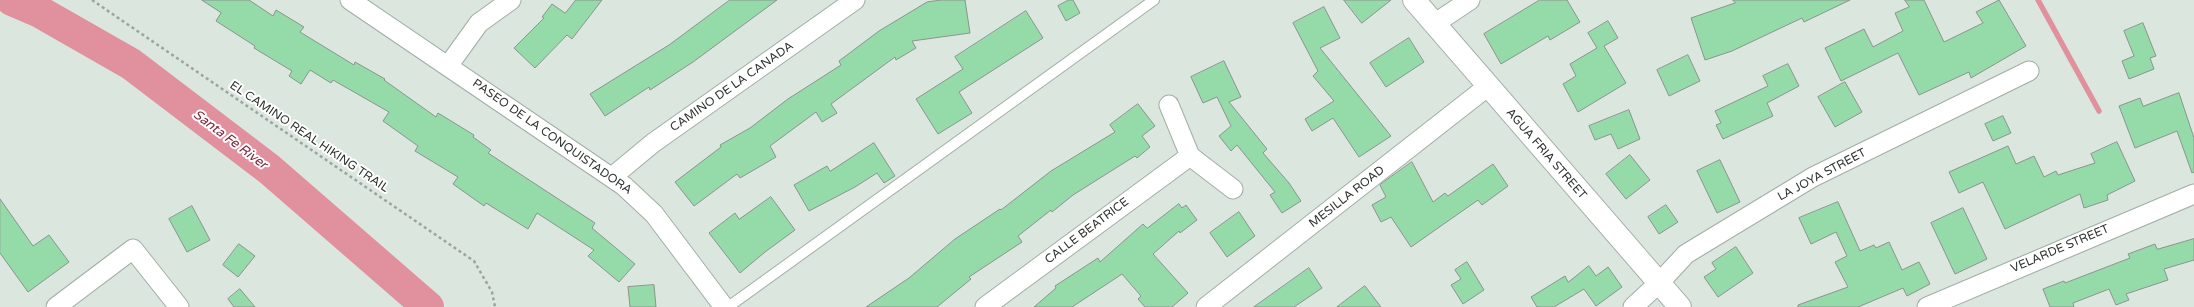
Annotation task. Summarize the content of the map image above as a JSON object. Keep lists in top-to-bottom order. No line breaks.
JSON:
{"streets":{"street":["CAMINO DE LA CANADA","PASEO DE LA CONQUISTADORA","AGUA FRIA STREET","LA JOYA STREET","MESILLA ROAD","CALLE BEATRICE","VELARDE STREET"],"path":["EL CAMINO REAL HIKING TRAIL"]},"crossings":[["CAMINO DE LA CANADA","PASEO DE LA CONQUISTADORA"],["AGUA FRIA STREET","LA JOYA STREET"],["AGUA FRIA STREET","MESILLA ROAD"]],"water":["Santa Fe River"]}
